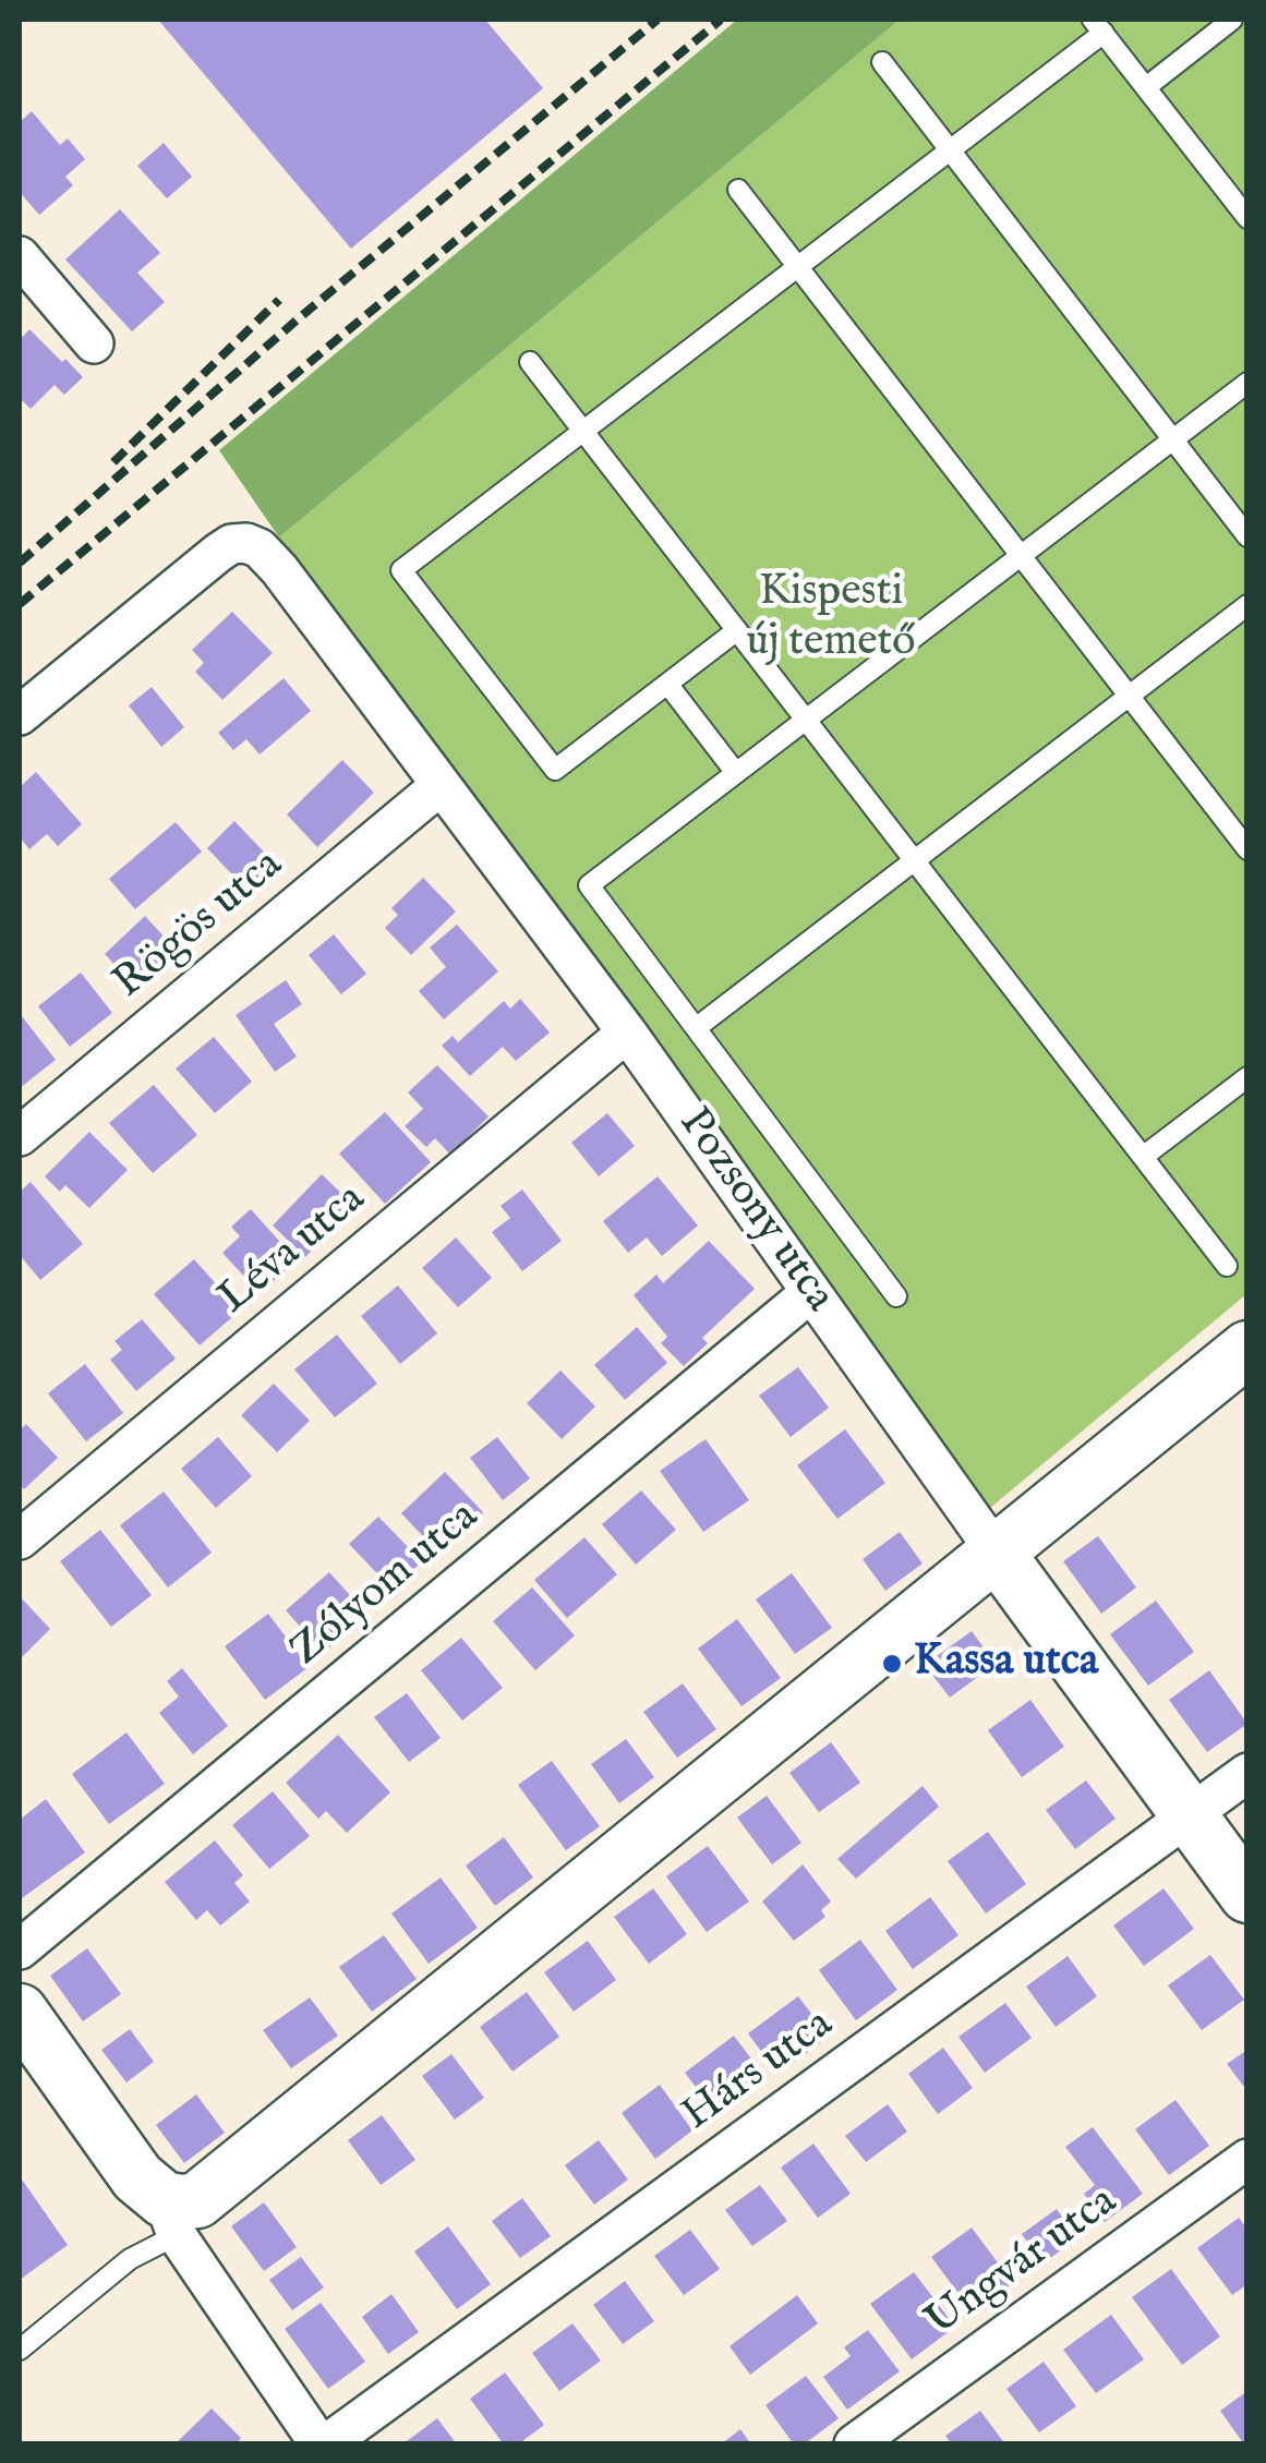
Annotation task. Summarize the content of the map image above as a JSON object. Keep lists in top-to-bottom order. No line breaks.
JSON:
{"streets":{"street":["Rögös utca","Pozsony utca","Léva utca","Zólyom utca","Hárs utca","Ungvár utca"]},"crossings":[["Rögös utca","Pozsony utca"],["Pozsony utca","Léva utca"],["Pozsony utca","Zólyom utca"],["Pozsony utca","Hárs utca"]],"parks":["Kispesti új temető"],"places":["Kassa utca"]}
